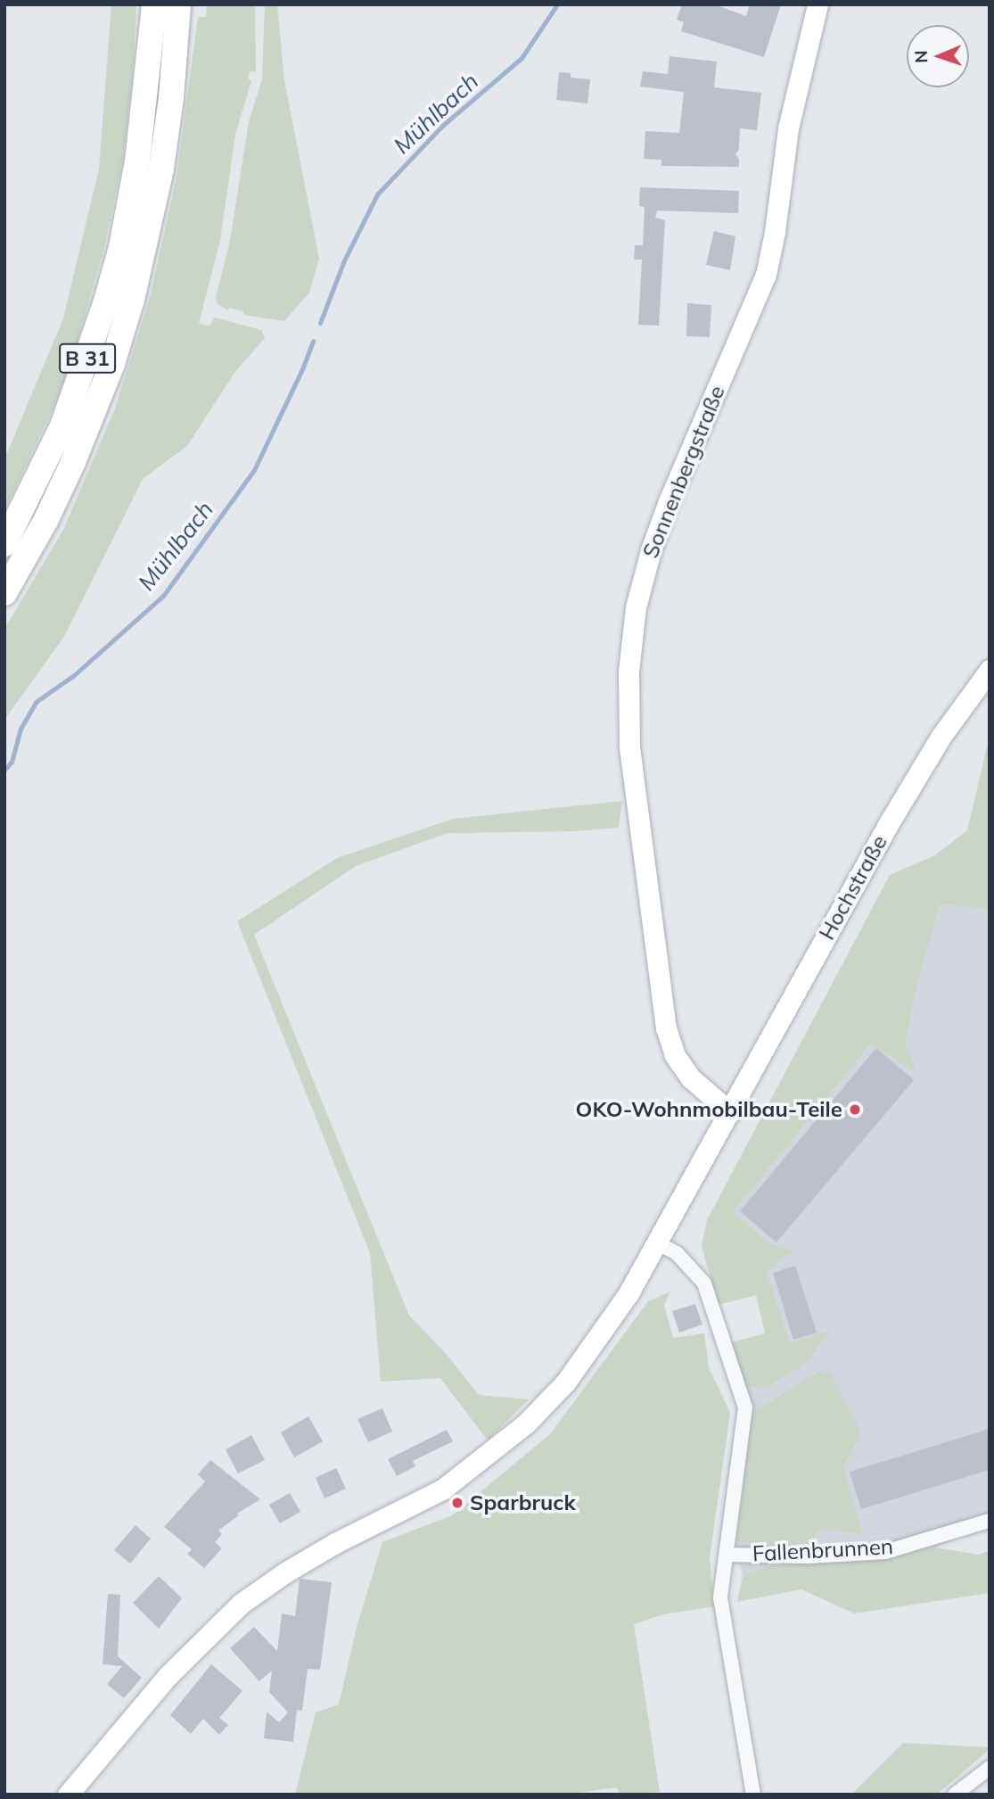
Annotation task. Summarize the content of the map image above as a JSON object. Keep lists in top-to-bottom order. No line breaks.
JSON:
{"streets":{"highway":["B 31"],"main road":["Sonnenbergstraße","Hochstraße"],"street":["Fallenbrunnen"]},"crossings":[["Sonnenbergstraße","Hochstraße"]],"water":["Mühlbach"],"places":["OKO-Wohnmobilbau-Teile","Sparbruck"],"north":"left"}
